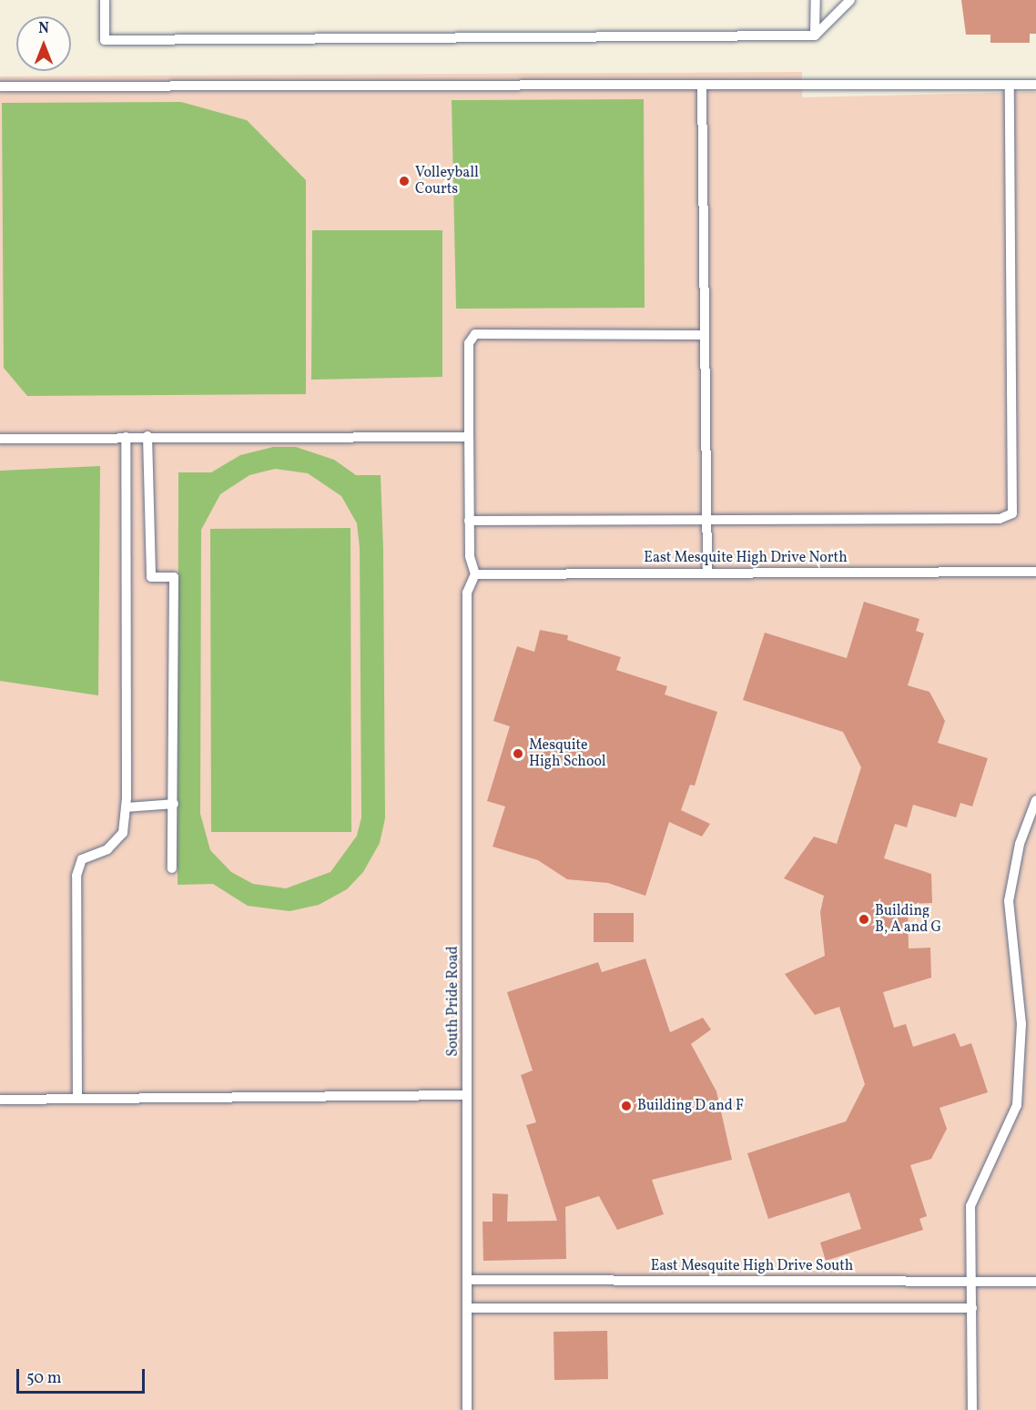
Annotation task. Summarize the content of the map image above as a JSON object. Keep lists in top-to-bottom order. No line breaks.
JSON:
{"streets":{"lane":["East Mesquite High Drive North","South Pride Road","East Mesquite High Drive South"]},"crossings":[["East Mesquite High Drive North","South Pride Road"],["South Pride Road","East Mesquite High Drive South"]],"places":["Volleyball Courts","Mesquite High School","Building B, A and G","Building D and F"],"scale_bar":"50 m","north":"top"}
